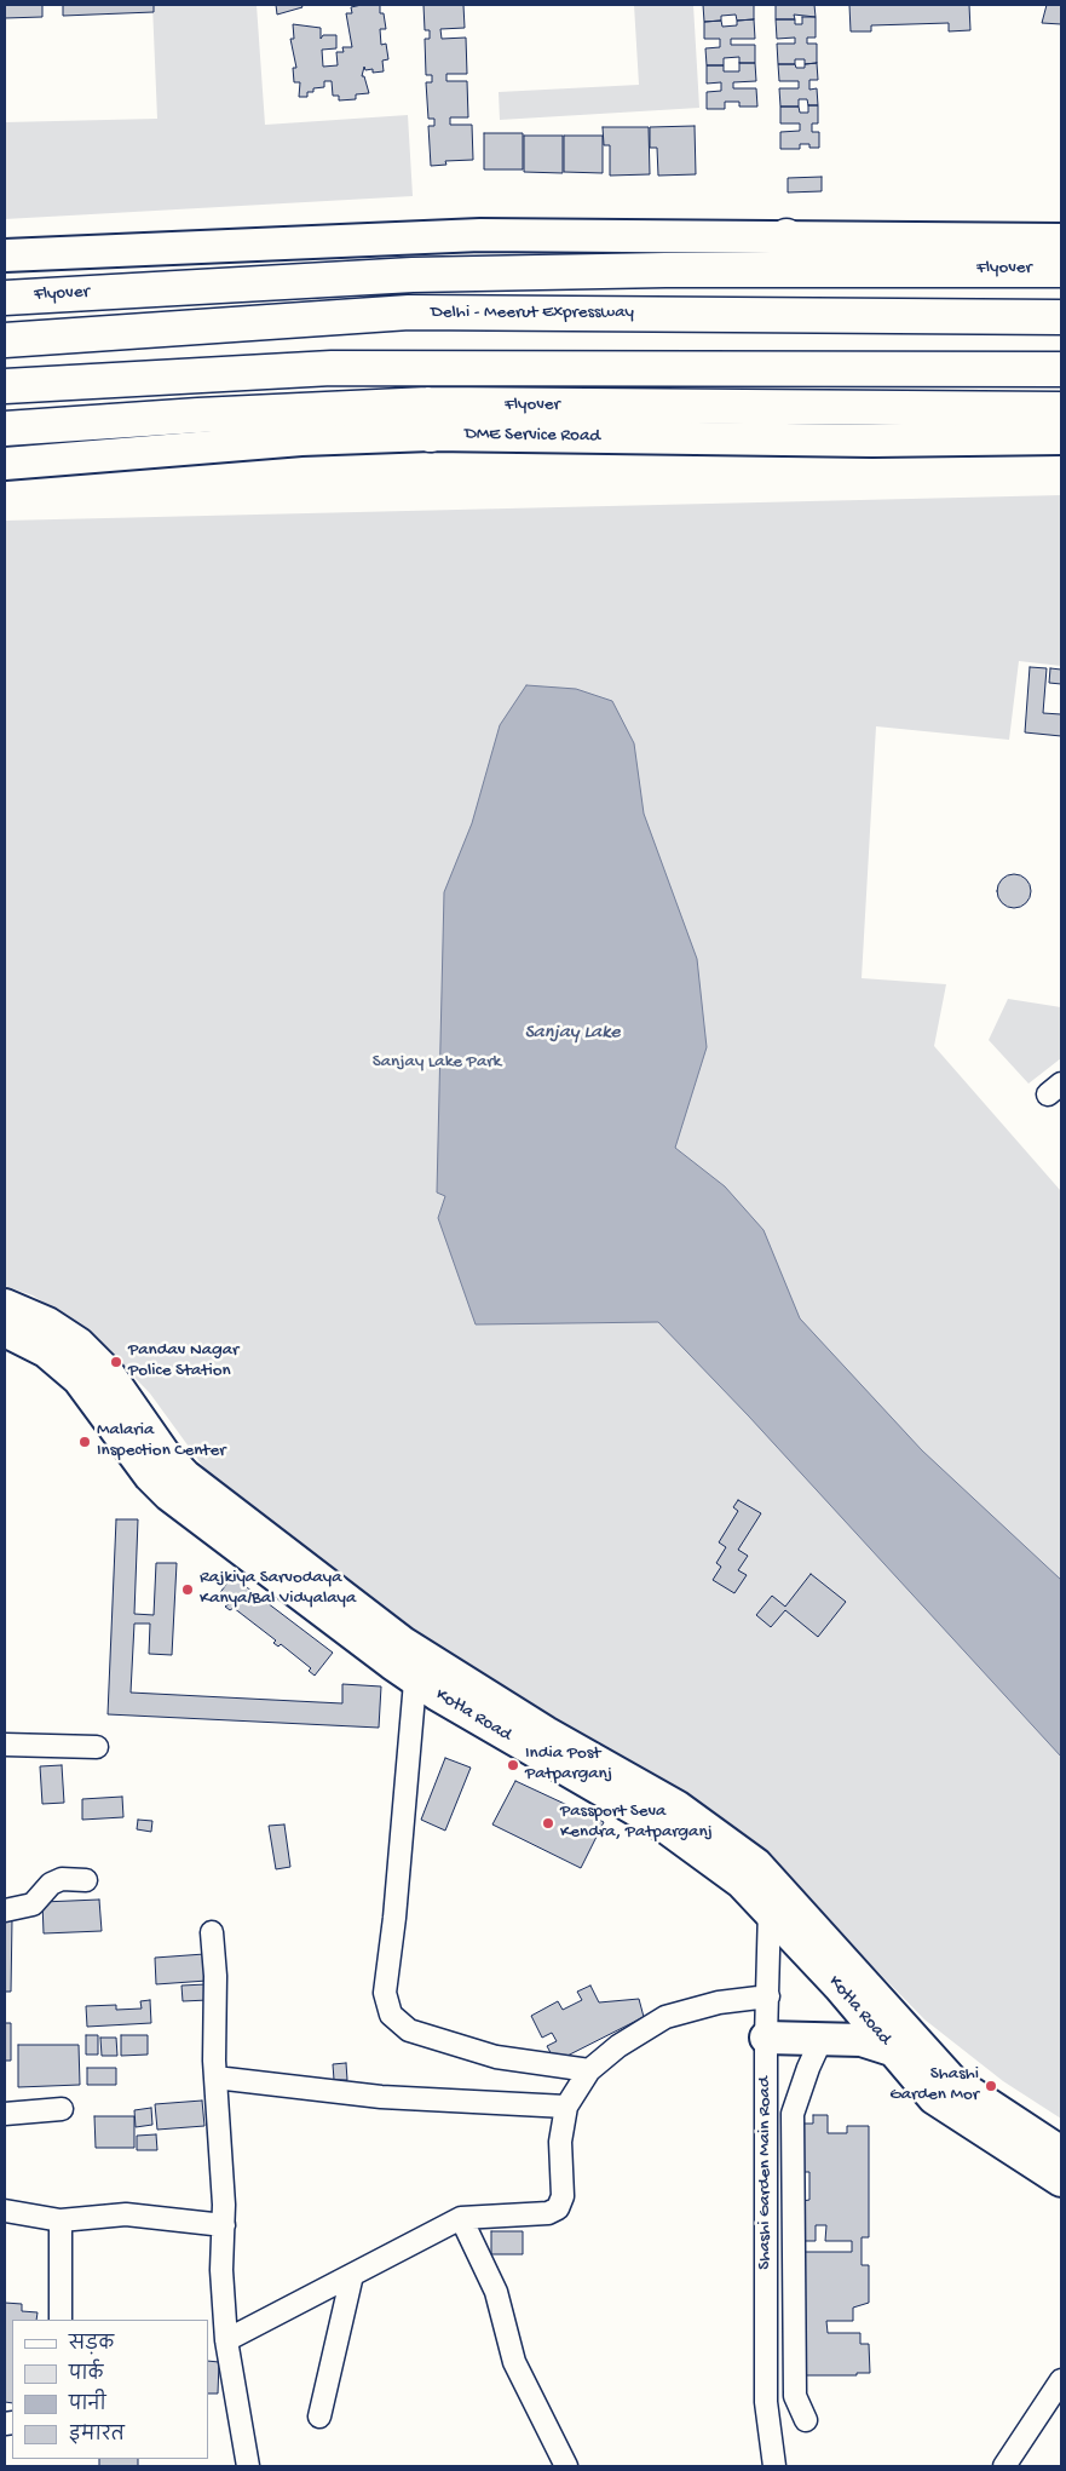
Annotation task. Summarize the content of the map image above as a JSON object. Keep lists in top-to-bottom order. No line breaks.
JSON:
{"streets":{"highway":["Flyover","Delhi - Meerut Expressway"],"main road":["DME Service Road","Kotla Road"],"street":["Shashi Garden Main Road"]},"crossings":[["Flyover","DME Service Road"],["Kotla Road","Shashi Garden Main Road"]],"water":["Sanjay Lake"],"parks":["Sanjay Lake Park"],"places":["Pandav Nagar Police Station","Malaria Inspection Center","Rajkiya Sarvodaya Kanya/Bal Vidyalaya","India Post Patparganj","Passport Seva Kendra, Patparganj","Shashi Garden Mor"],"legend":["सड़क","पार्क","पानी","इमारत"]}
